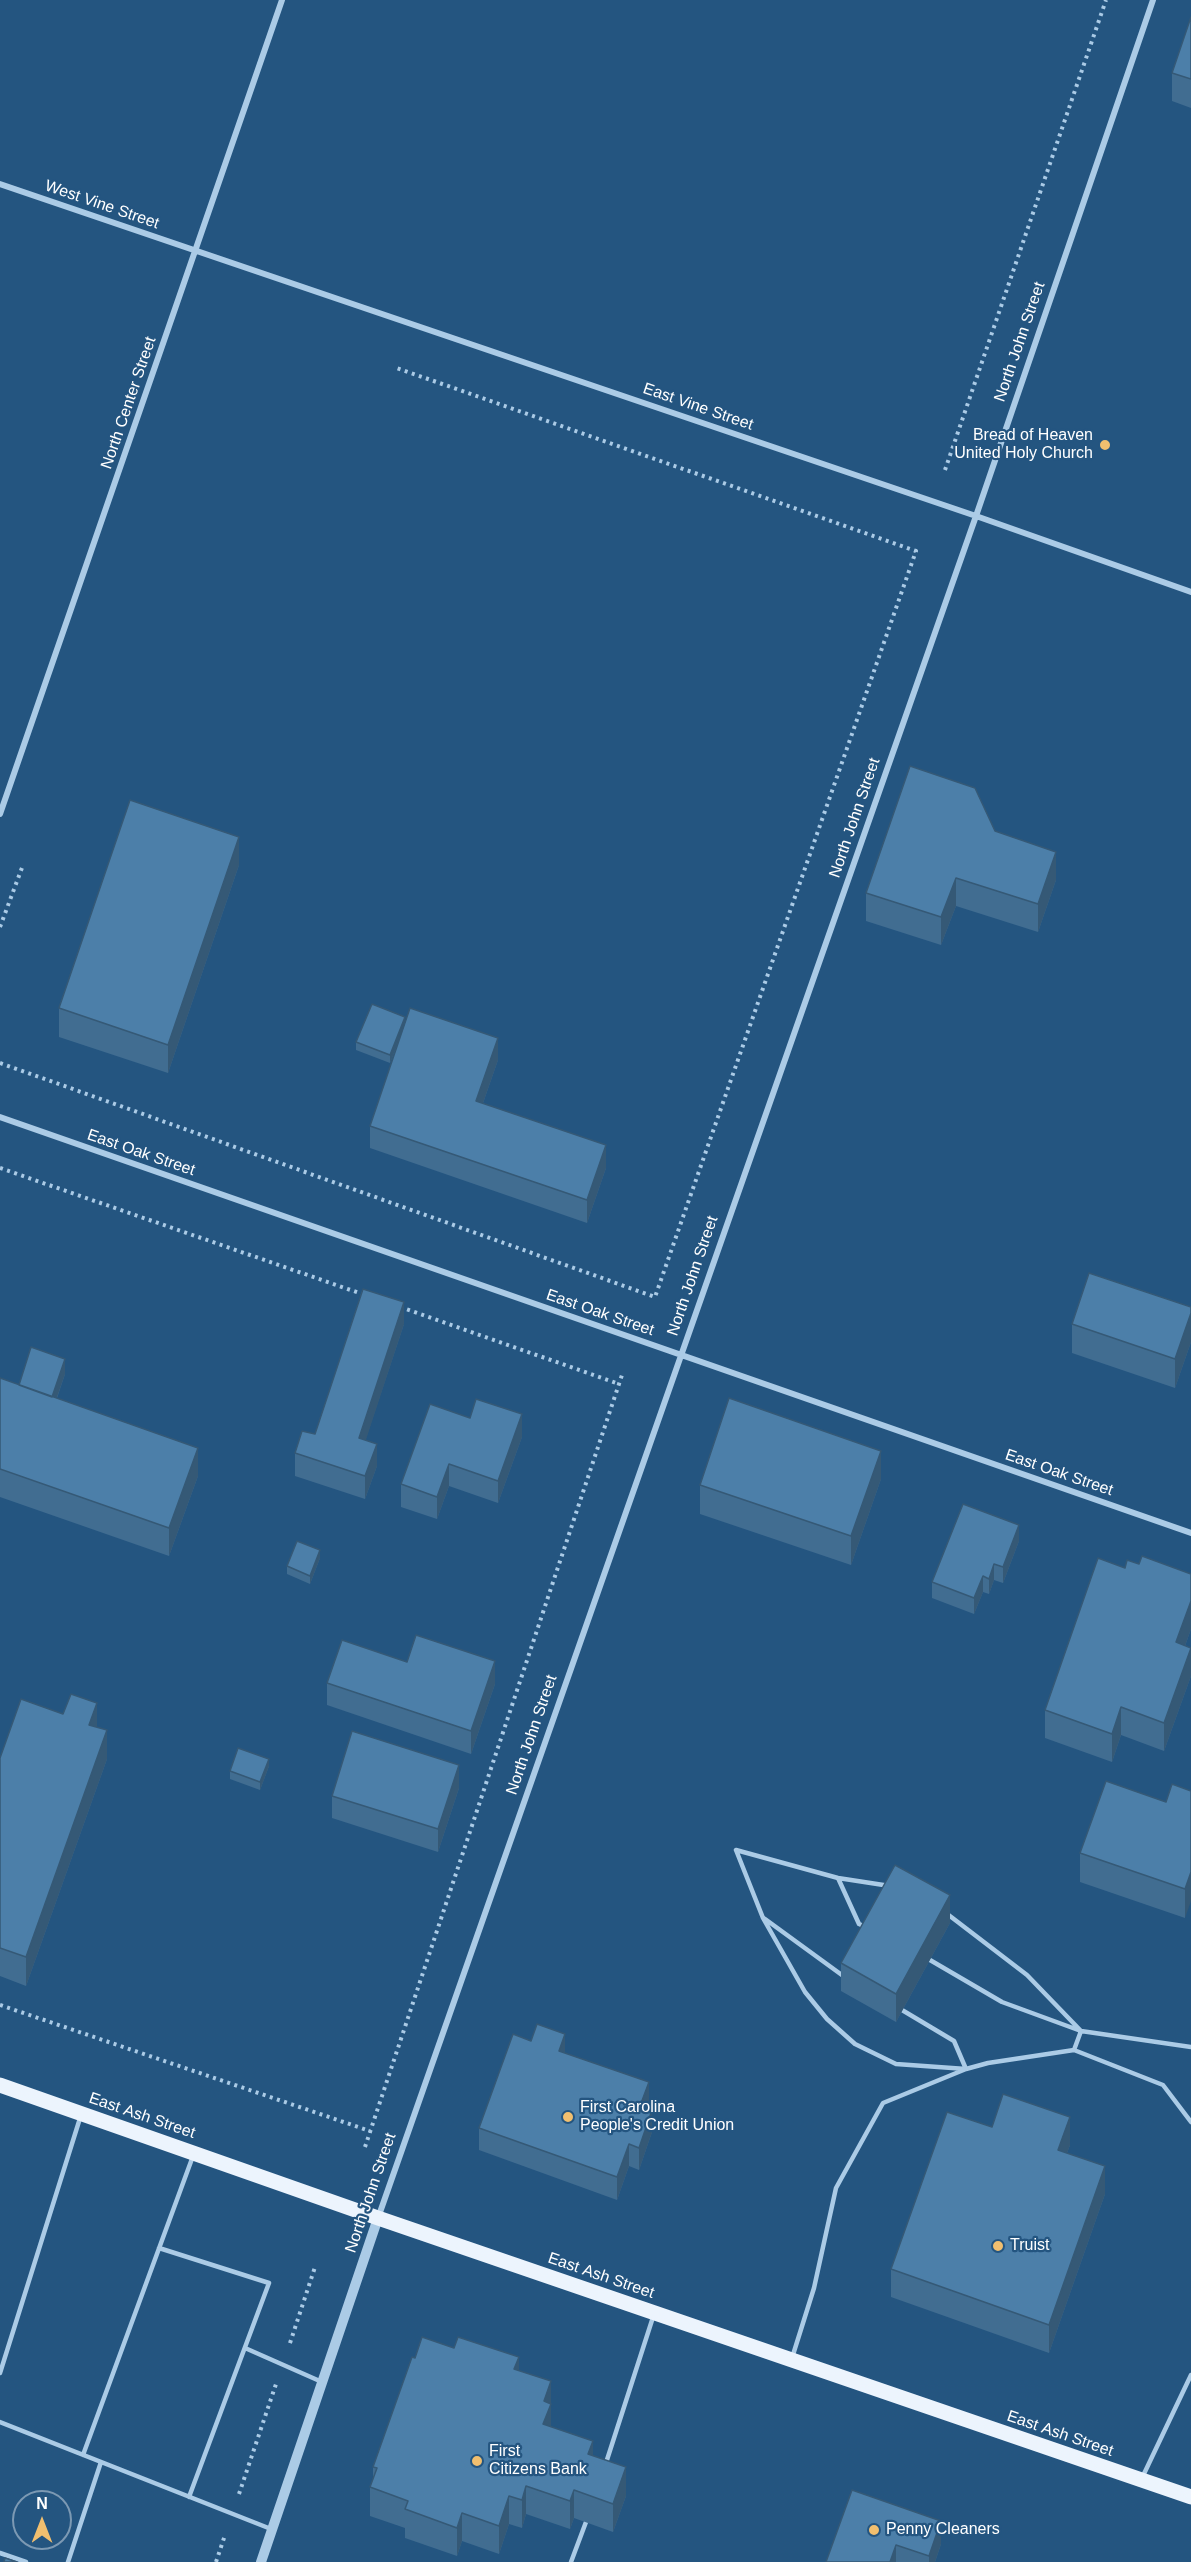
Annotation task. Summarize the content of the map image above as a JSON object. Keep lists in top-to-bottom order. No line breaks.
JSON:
{"streets":{"main road":["East Ash Street"],"street":["West Vine Street","North John Street","North Center Street","East Vine Street","East Oak Street"]},"crossings":[["West Vine Street","North Center Street"],["West Vine Street","East Vine Street"],["North John Street","East Vine Street"],["North John Street","East Oak Street"],["North John Street","East Ash Street"],["North Center Street","East Vine Street"]],"places":["Bread of Heaven United Holy Church","First Carolina People's Credit Union","Truist","First Citizens Bank","Penny Cleaners"],"north":"top"}
